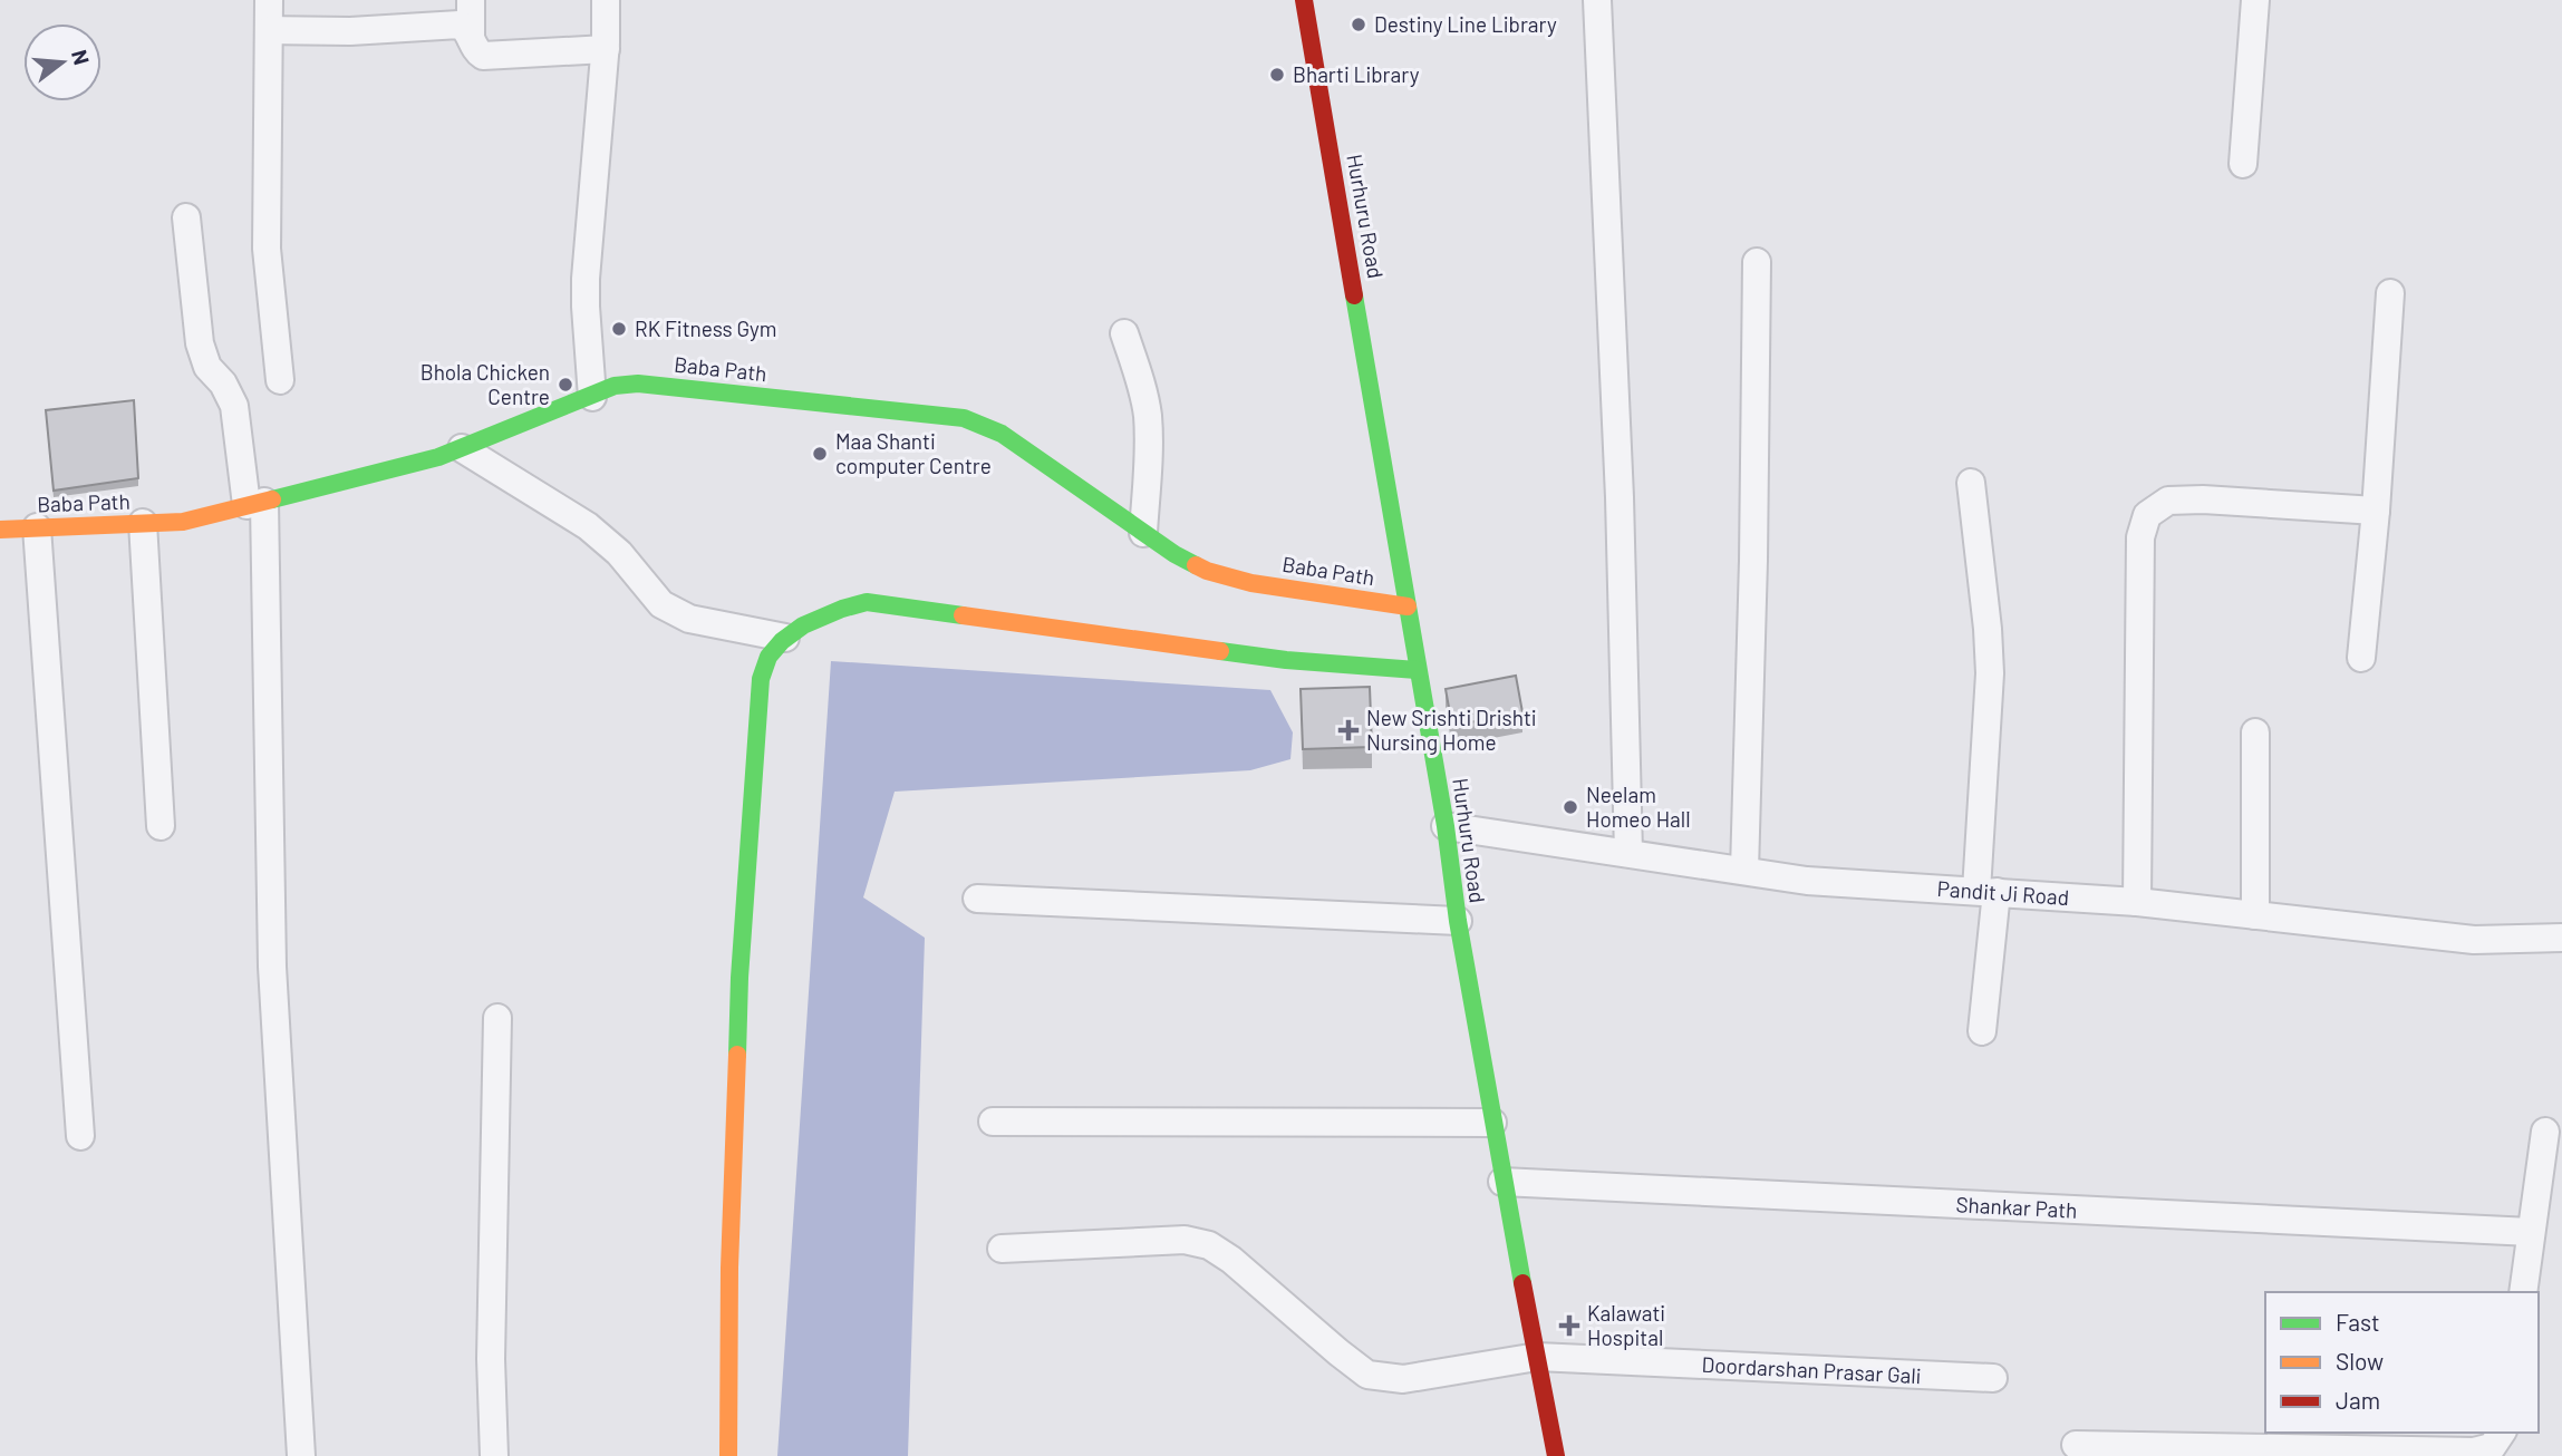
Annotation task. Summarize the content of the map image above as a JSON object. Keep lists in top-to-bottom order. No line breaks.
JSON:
{"streets":{"street":["Hurhuru Road","Baba Path","Pandit Ji Road","Shankar Path","Doordarshan Prasar Gali"]},"crossings":[["Hurhuru Road","Baba Path"],["Hurhuru Road","Pandit Ji Road"],["Hurhuru Road","Shankar Path"],["Hurhuru Road","Doordarshan Prasar Gali"]],"places":{"other":["Destiny Line Library","Bharti Library","RK Fitness Gym","Bhola Chicken Centre","Maa Shanti computer Centre","Neelam Homeo Hall"],"health":["New Srishti Drishti Nursing Home","Kalawati Hospital"]},"legend":["Fast","Slow","Jam"],"north":"right"}
